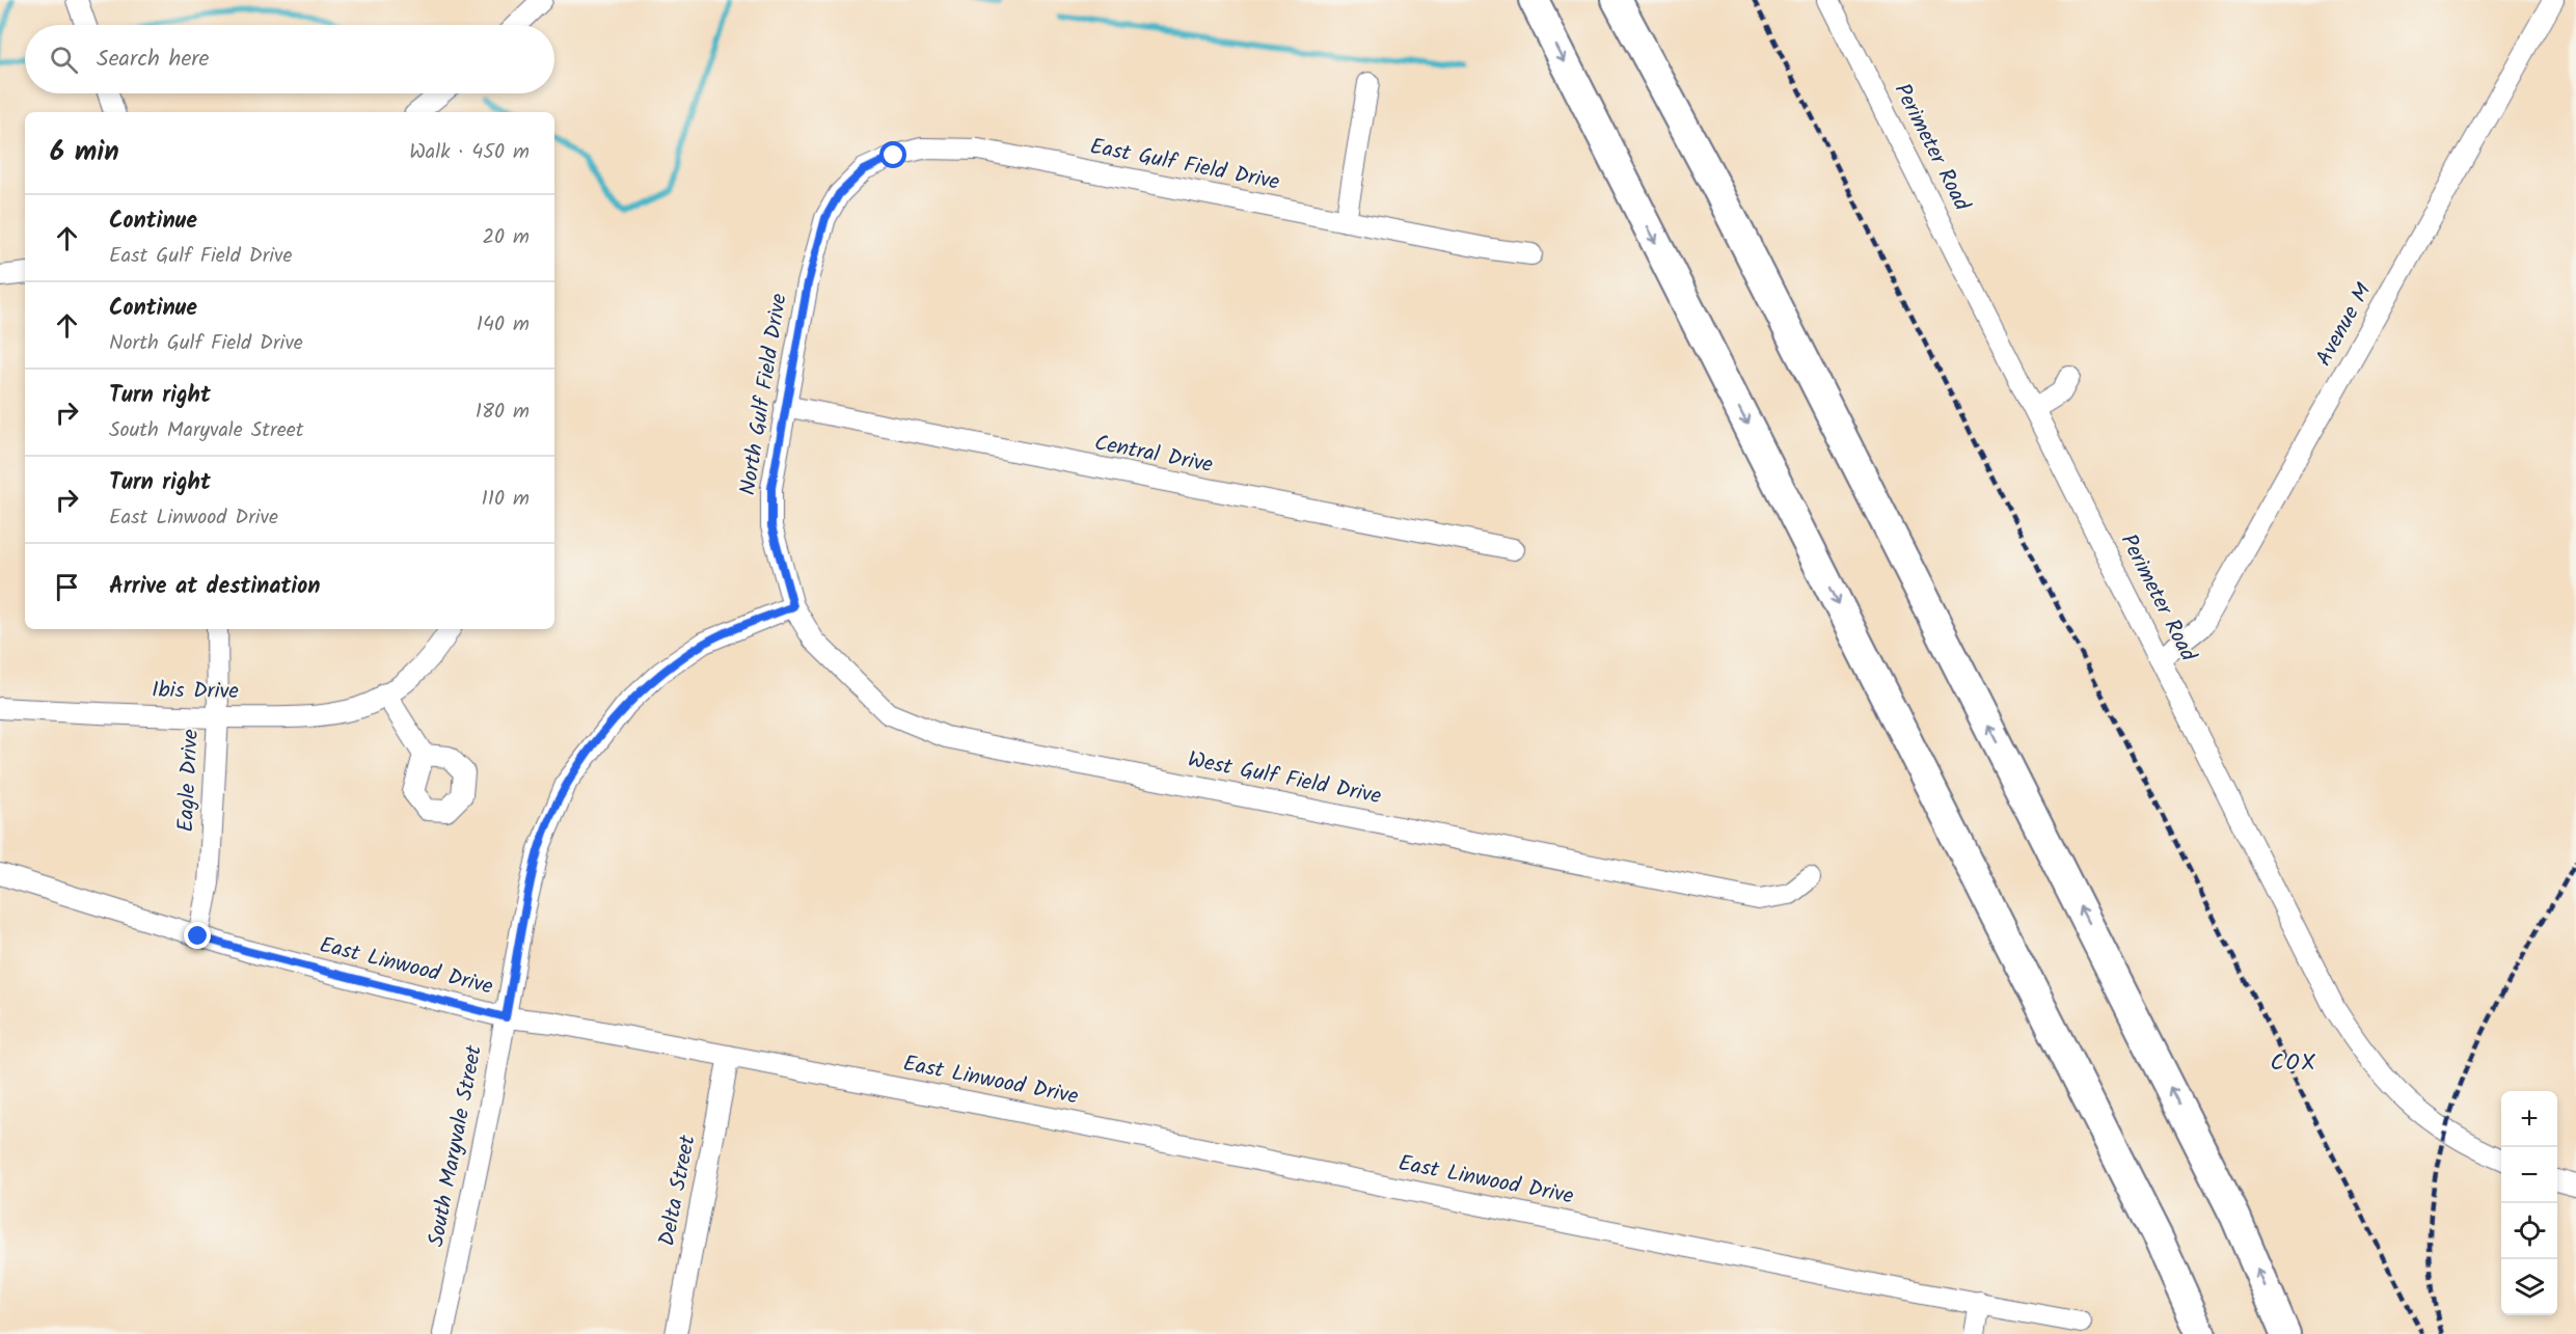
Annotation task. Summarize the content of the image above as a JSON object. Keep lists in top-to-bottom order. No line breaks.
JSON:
{"streets":{"street":["Perimeter Road","East Gulf Field Drive","Avenue M","North Gulf Field Drive","Central Drive","Ibis Drive","West Gulf Field Drive","Eagle Drive","East Linwood Drive","South Maryvale Street","Delta Street"]},"crossings":[["Perimeter Road","Avenue M"],["East Gulf Field Drive","North Gulf Field Drive"],["North Gulf Field Drive","Central Drive"],["North Gulf Field Drive","West Gulf Field Drive"],["North Gulf Field Drive","South Maryvale Street"],["Ibis Drive","Eagle Drive"],["West Gulf Field Drive","South Maryvale Street"],["Eagle Drive","East Linwood Drive"],["East Linwood Drive","South Maryvale Street"],["East Linwood Drive","Delta Street"]],"districts":["COX"],"page":{"search":"Search here","heading":["6 min","Walk · 450 m"],"list":[["Continue","East Gulf Field Drive","20 m"],["Continue","North Gulf Field Drive","140 m"],["Turn right","South Maryvale Street","180 m"],["Turn right","East Linwood Drive","110 m"],"Arrive at destination"],"map_buttons":["+","−"]}}
